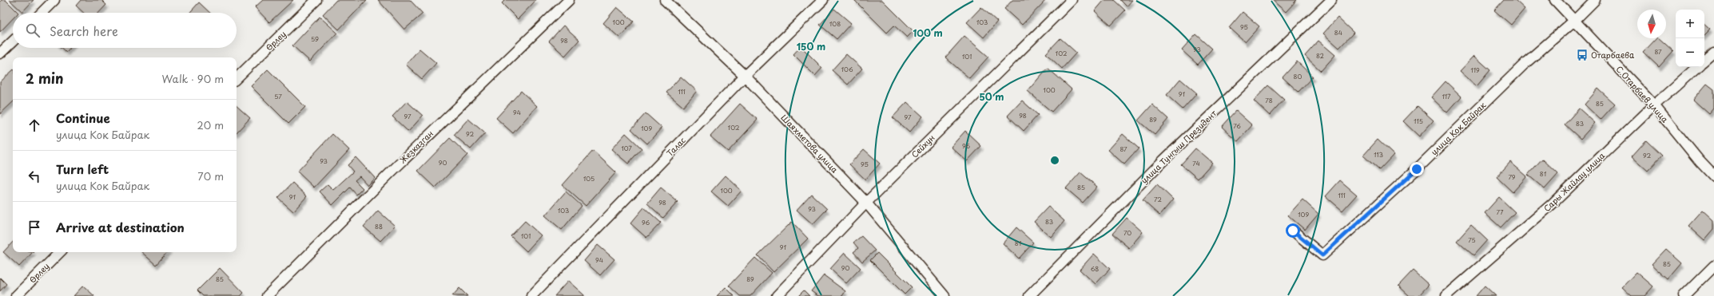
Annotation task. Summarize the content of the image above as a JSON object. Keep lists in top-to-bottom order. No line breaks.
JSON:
{"streets":{"street":["Өрлеу","С.Отарбаев улица","улица Кок Байрак","Шаяхметова улица","Сейхун","Жезказган","Талас","улица Тунгыш Президент","Сары Жайлау улица"]},"crossings":[["С.Отарбаев улица","улица Кок Байрак"],["С.Отарбаев улица","Сары Жайлау улица"],["Шаяхметова улица","Сейхун"],["Шаяхметова улица","Талас"]],"places":{"bus stop":["Отарбаева"]},"house_numbers":["100","103","108","95","84","59","98","93","87","102","82","101","106","119","80","100","111","91","57","117","78","85","94","98","97","97","89","115","83","76","102","109","92","96","107","87","113","92","93","90","74","95","81","79","105","85","100","111","91","72","98","93","103","77","109","83","96","88","70","101","75","81","91","94","85","90","68","85","89"],"north":"bottom","page":{"map_buttons":["+","−"],"search":"Search here","heading":["2 min","Walk · 90 m"],"list":[["Continue","улица Кок Байрак","20 m"],["Turn left","улица Кок Байрак","70 m"],"Arrive at destination"]},"rings":["100 m","150 m","50 m"]}
